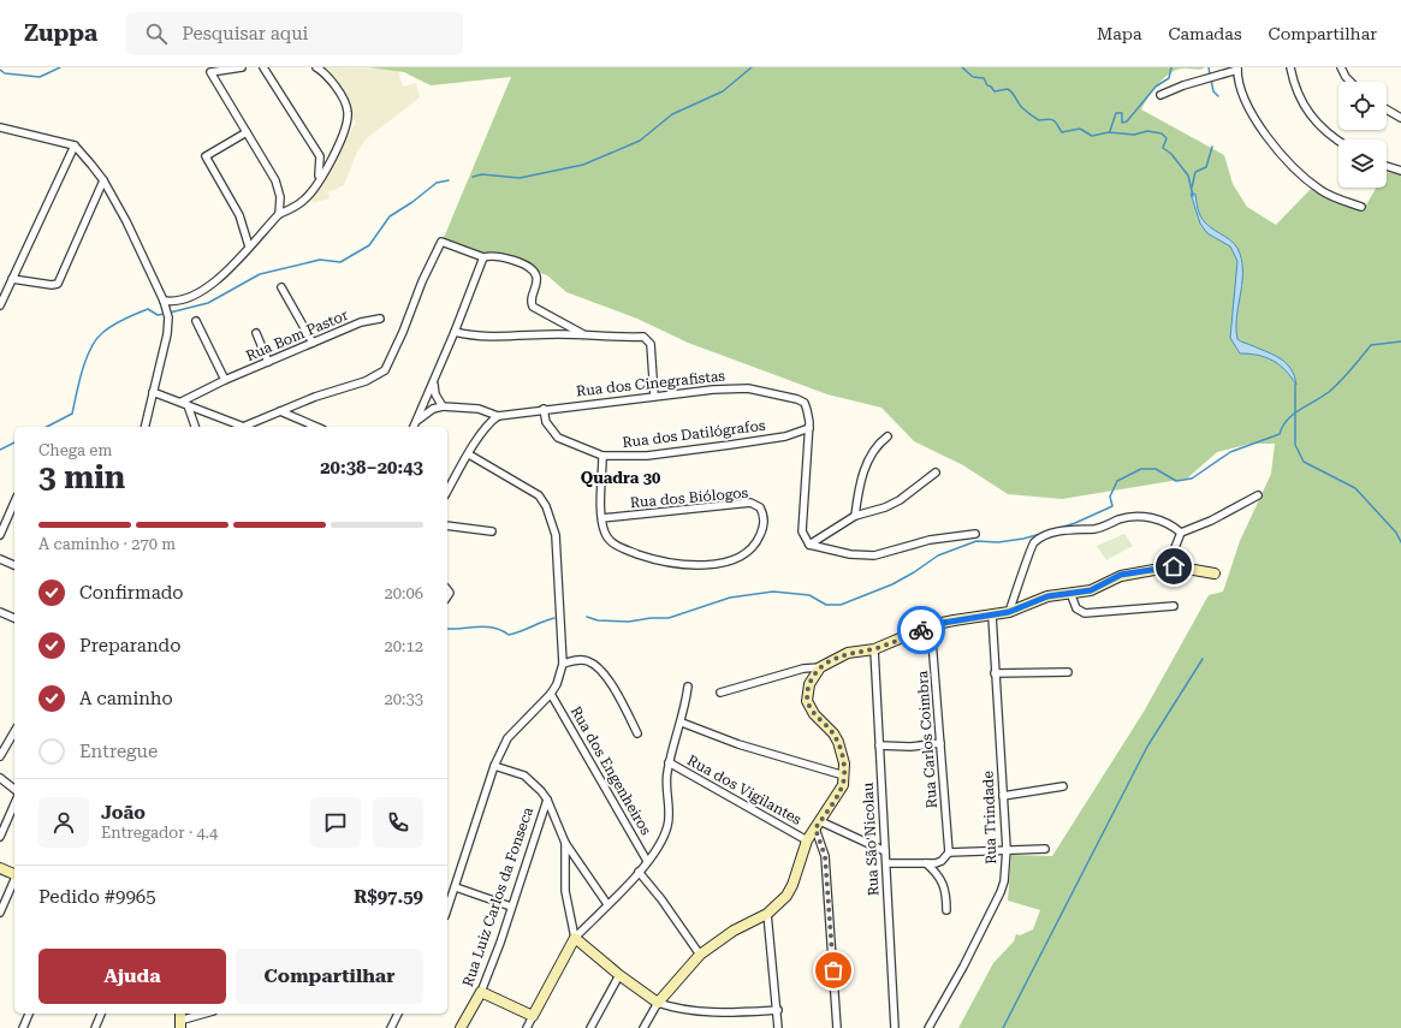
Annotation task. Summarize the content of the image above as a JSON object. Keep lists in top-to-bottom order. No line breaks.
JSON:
{"streets":{"street":["Rua Bom Pastor","Rua dos Cinegrafistas","Rua dos Datilógrafos","Rua dos Biólogos","Rua Carlos Coimbra","Rua dos Engenheiros","Rua dos Vigilantes","Rua Trindade","Rua São Nicolau","Rua Luiz Carlos da Fonseca"]},"crossings":[["Rua dos Cinegrafistas","Rua dos Datilógrafos"],["Rua dos Datilógrafos","Rua dos Biólogos"]],"districts":["Quadra 30"],"page":{"header":"Zuppa","search":"Pesquisar aqui","nav":["Mapa","Camadas","Compartilhar"],"heading":["3 min","Chega em","20:38–20:43"],"panel":["João","Entregador · 4.4","Pedido #9965","R$97.59"],"bar":"A caminho · 270 m","list":[["Confirmado","20:06"],["Preparando","20:12"],["A caminho","20:33"],"Entregue"],"buttons":["Ajuda","Compartilhar"]}}
